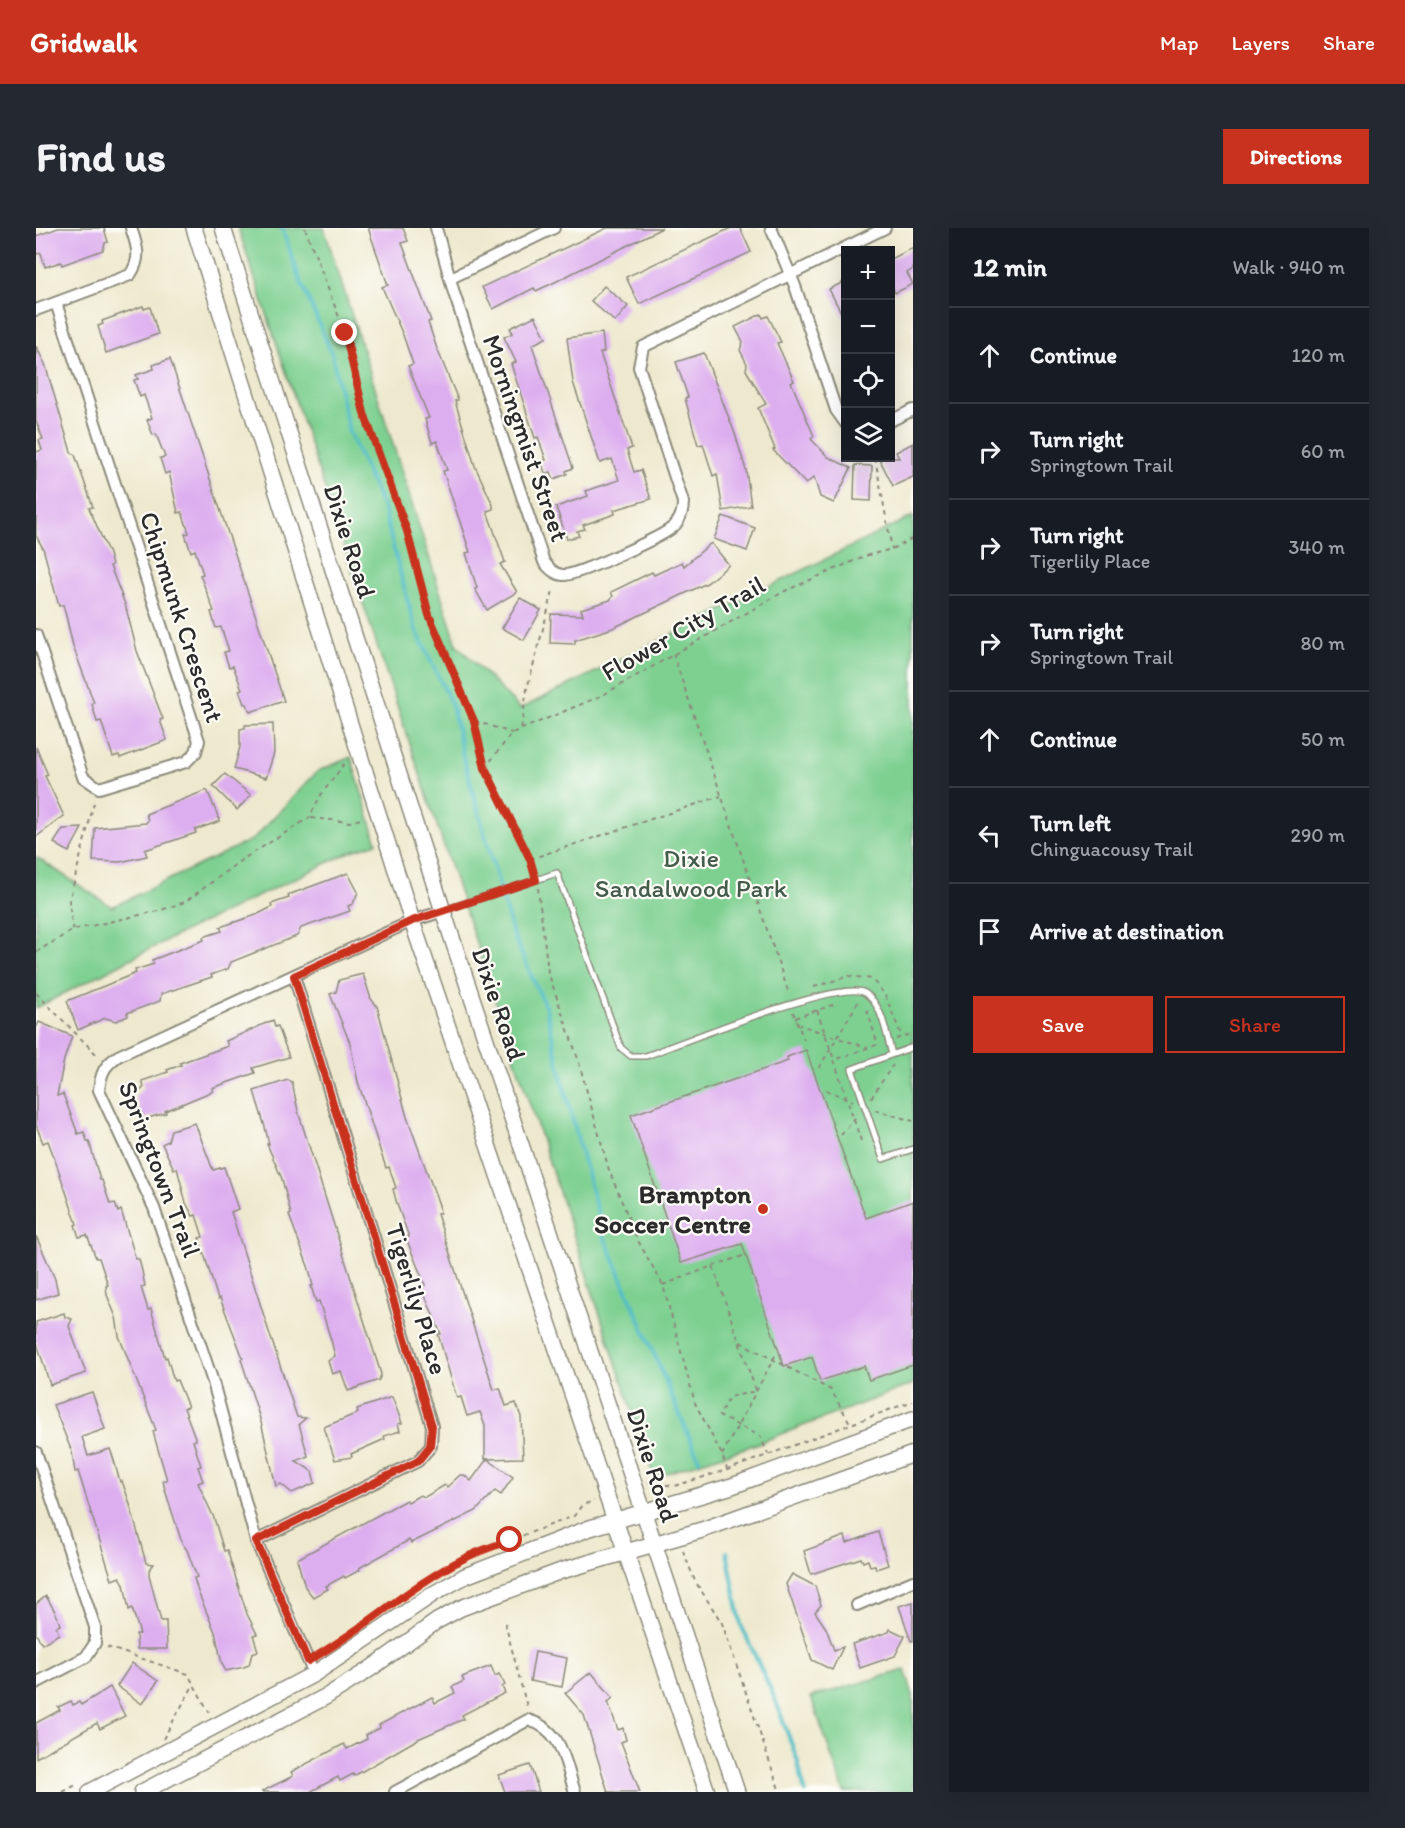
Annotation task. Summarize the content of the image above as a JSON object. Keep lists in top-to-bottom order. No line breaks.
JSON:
{"streets":{"main road":["Dixie Road"],"street":["Morningmist Street","Chipmunk Crescent","Springtown Trail","Tigerlily Place"],"path":["Flower City Trail"]},"crossings":[["Dixie Road","Springtown Trail"],["Springtown Trail","Tigerlily Place"]],"parks":["Dixie Sandalwood Park"],"places":["Brampton Soccer Centre"],"page":{"header":"Gridwalk","nav":["Map","Layers","Share"],"buttons":["Directions",["Save","Share"]],"title":"Find us","heading":["12 min","Walk · 940 m"],"map_buttons":["+","−"],"list":[["Continue","120 m"],["Turn right","Springtown Trail","60 m"],["Turn right","Tigerlily Place","340 m"],["Turn right","Springtown Trail","80 m"],["Continue","50 m"],["Turn left","Chinguacousy Trail","290 m"],"Arrive at destination"]}}
